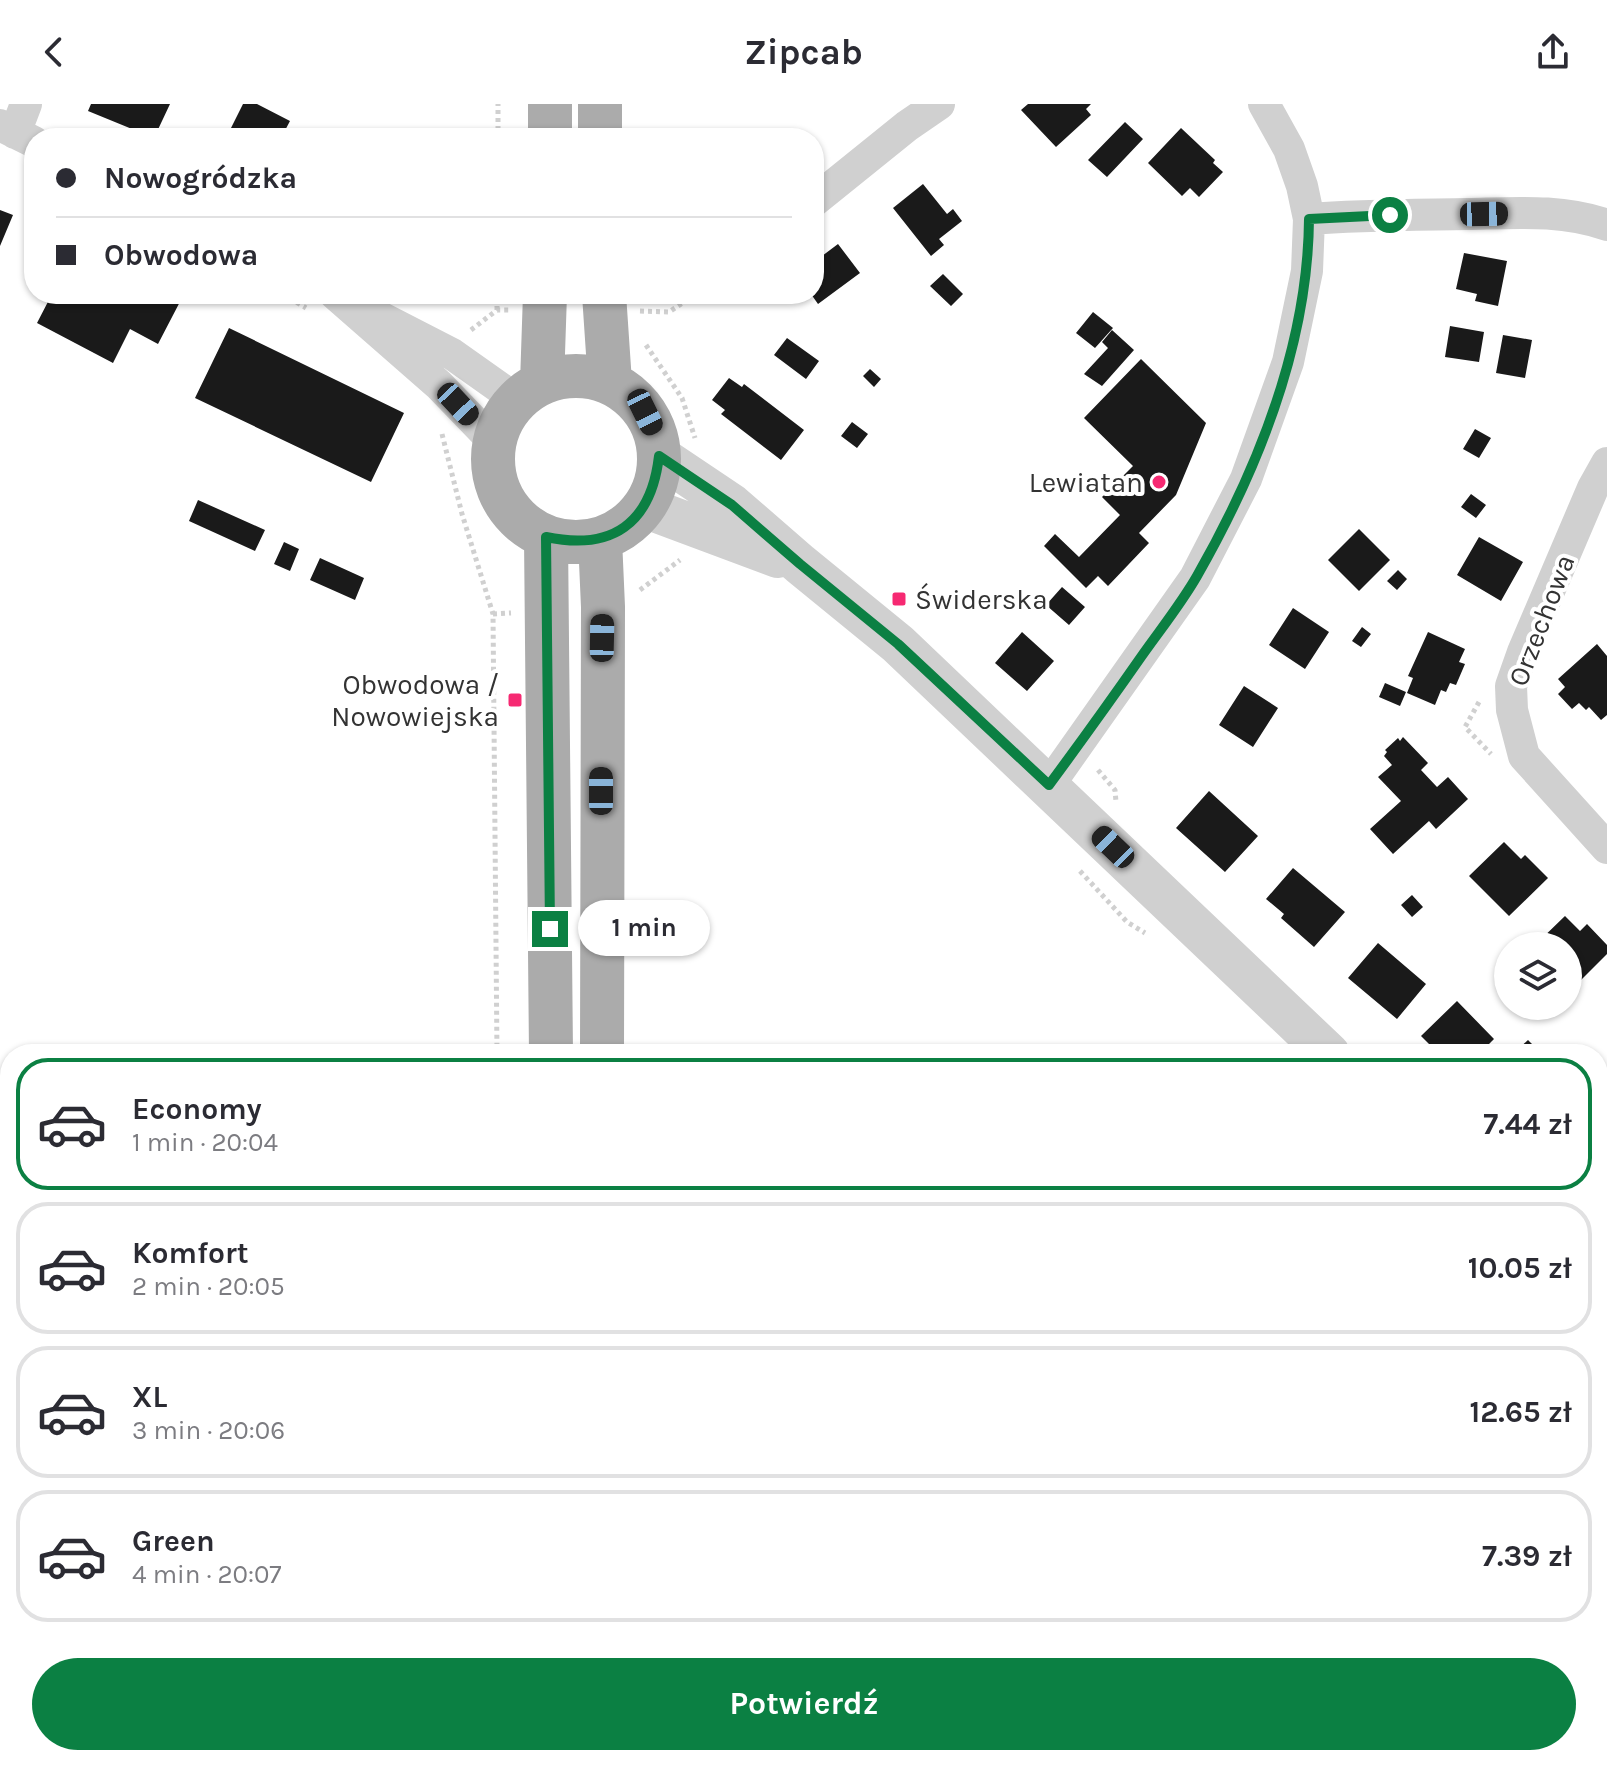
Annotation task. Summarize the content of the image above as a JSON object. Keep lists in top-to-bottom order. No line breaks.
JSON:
{"streets":{"street":["Orzechowa"]},"places":{"other":["Lewiatan"],"transit":["Świderska","Obwodowa / Nowowiejska"]},"page":{"header":"Zipcab","banner":["Nowogródzka","Obwodowa"],"bubble":"1 min","list":[{"name":"Economy","note":"1 min · 20:04","value":"7.44 zł"},{"name":"Komfort","note":"2 min · 20:05","value":"10.05 zł"},{"name":"XL","note":"3 min · 20:06","value":"12.65 zł"},{"name":"Green","note":"4 min · 20:07","value":"7.39 zł"}],"buttons":"Potwierdź"}}
